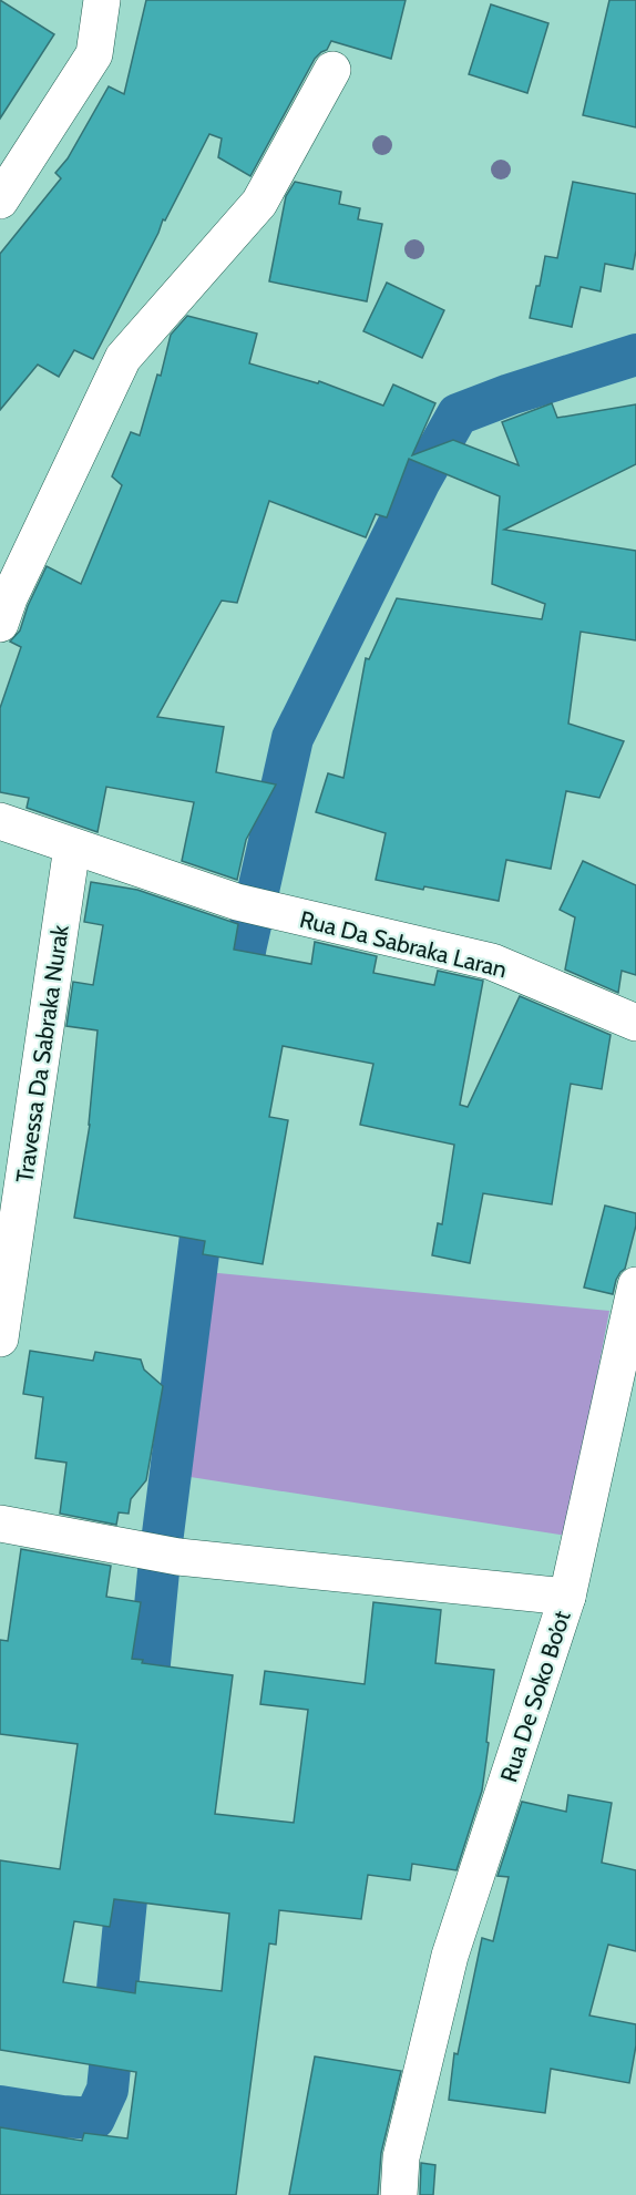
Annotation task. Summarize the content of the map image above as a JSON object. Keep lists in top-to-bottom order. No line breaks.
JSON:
{"streets":{"street":["Rua Da Sabraka Laran","Travessa Da Sabraka Nurak","Rua De Soko Bo’ot"]},"crossings":[["Rua Da Sabraka Laran","Travessa Da Sabraka Nurak"]]}
